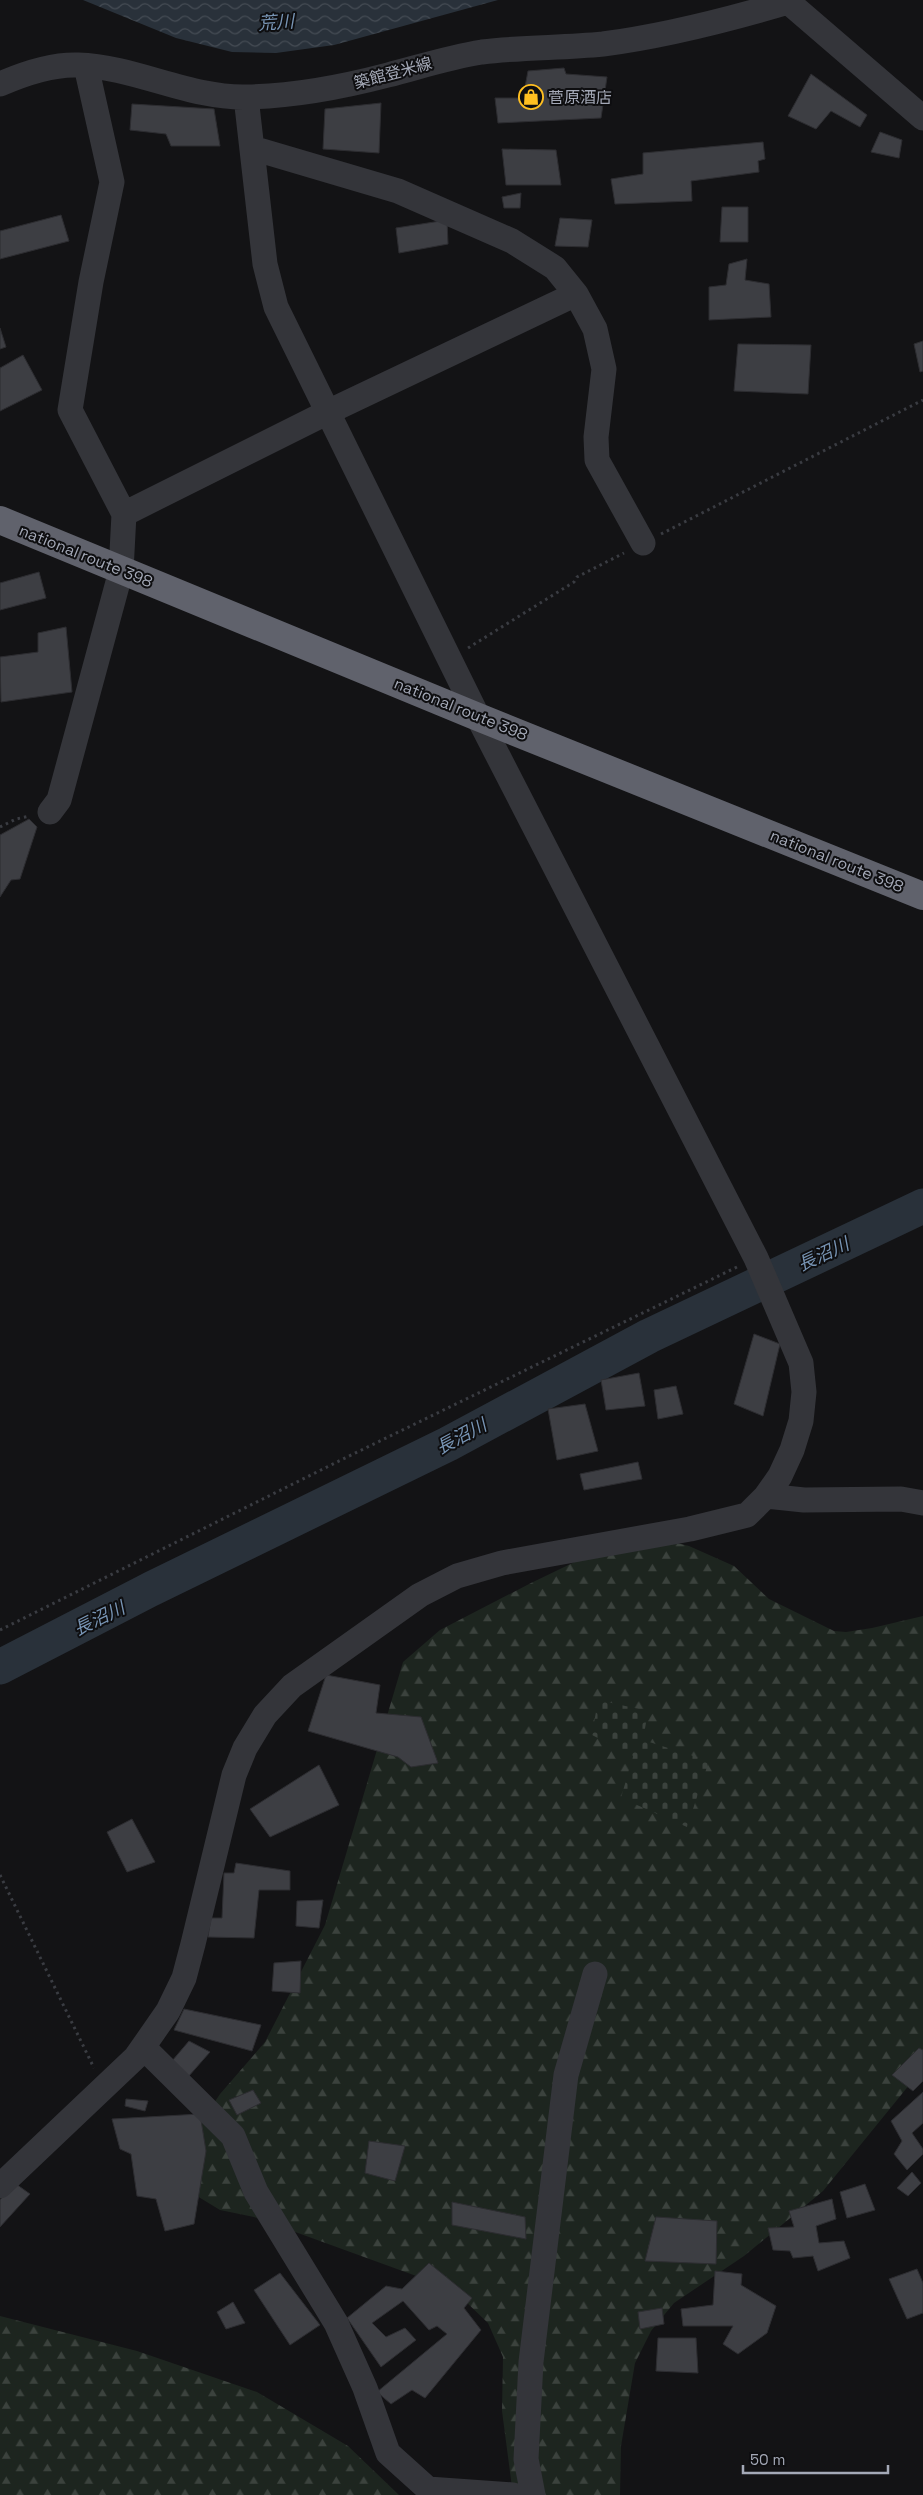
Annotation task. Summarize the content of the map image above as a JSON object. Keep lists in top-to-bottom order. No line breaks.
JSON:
{"streets":{"highway":["national route 398"],"street":["築館登米線"]},"water":["荒川","長沼川"],"places":{"shop":["菅原酒店"]},"scale_bar":"50 m"}
